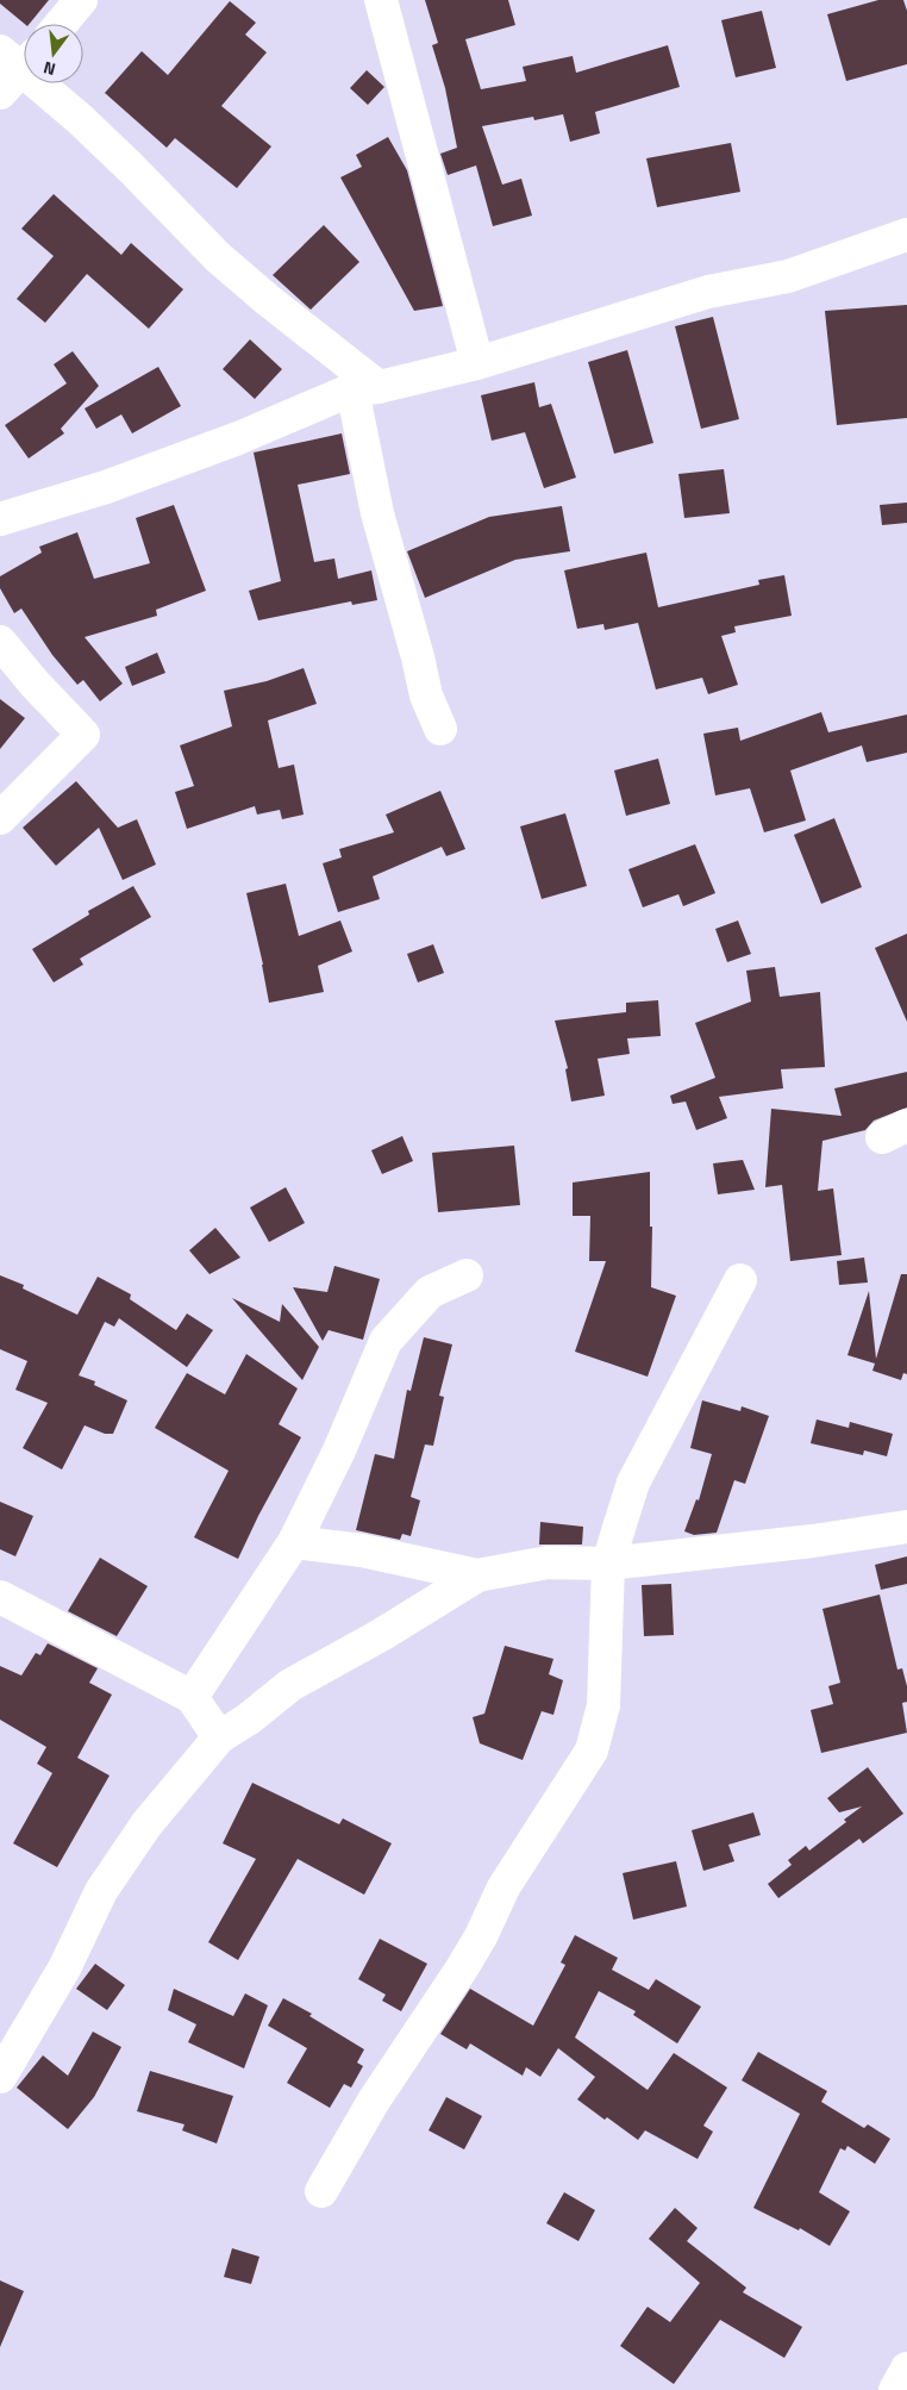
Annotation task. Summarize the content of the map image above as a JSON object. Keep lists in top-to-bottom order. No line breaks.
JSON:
{"north":"bottom"}
